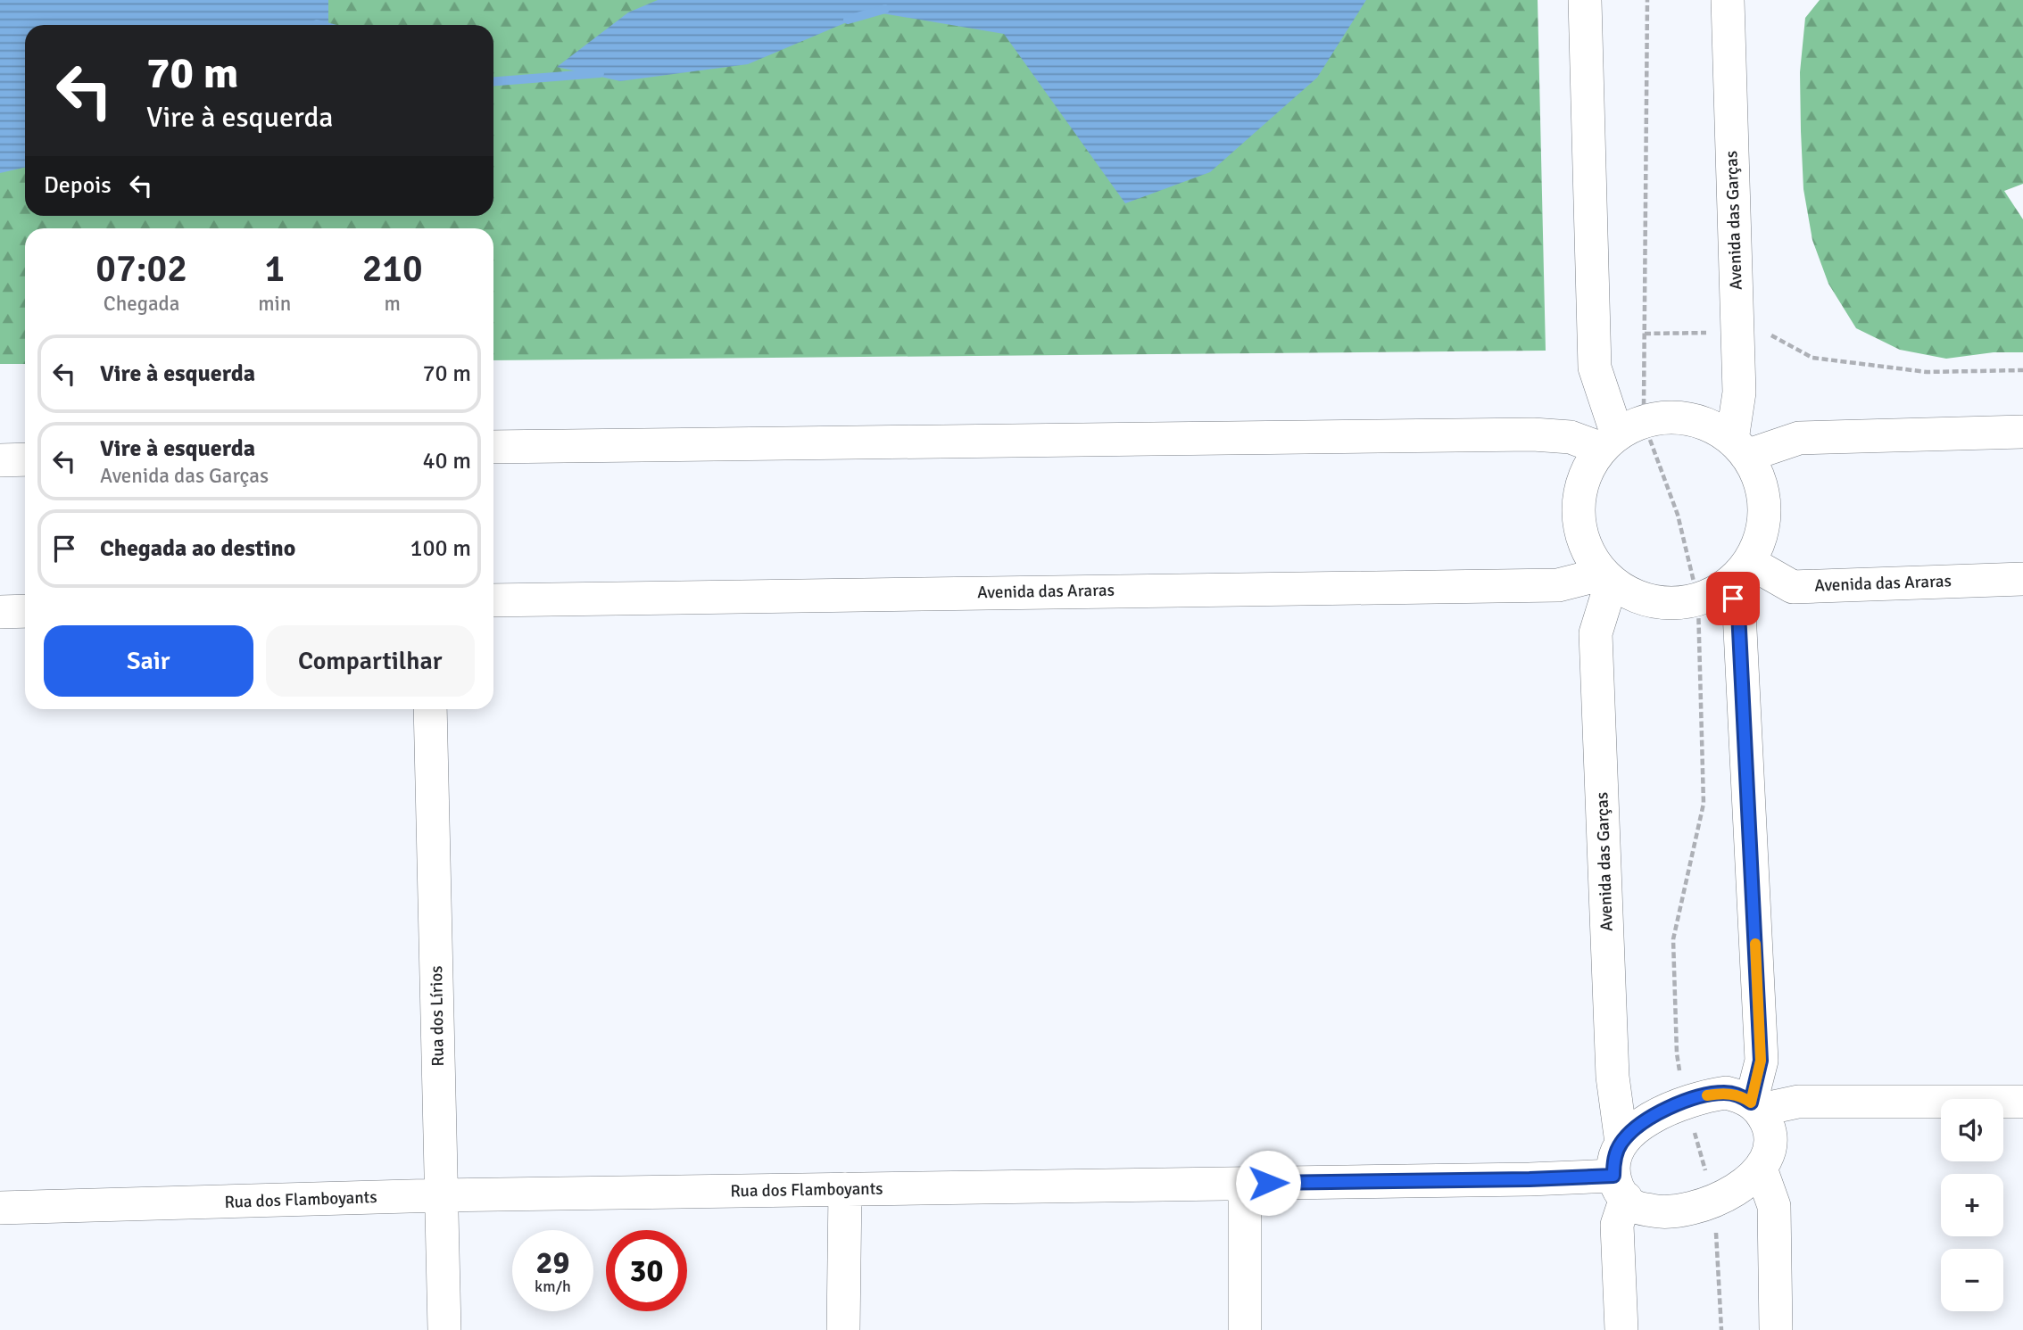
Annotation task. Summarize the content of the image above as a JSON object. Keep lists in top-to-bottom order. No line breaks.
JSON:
{"streets":{"street":["Avenida das Garças","Avenida das Araras","Rua dos Lírios","Rua dos Flamboyants"]},"crossings":[["Avenida das Garças","Avenida das Araras"],["Rua dos Lírios","Rua dos Flamboyants"]],"page":{"turn":["70 m","Vire à esquerda"],"then":"Depois","eta":["07:02","Chegada","1","min","210","m"],"list":[{"name":"Vire à esquerda","value":"70 m"},{"name":"Vire à esquerda","note":"Avenida das Garças","value":"40 m"},{"name":"Chegada ao destino","value":"100 m"}],"buttons":["Sair","Compartilhar"],"map_buttons":["+","−"],"speed":"29 km/h","limit":"30"}}
